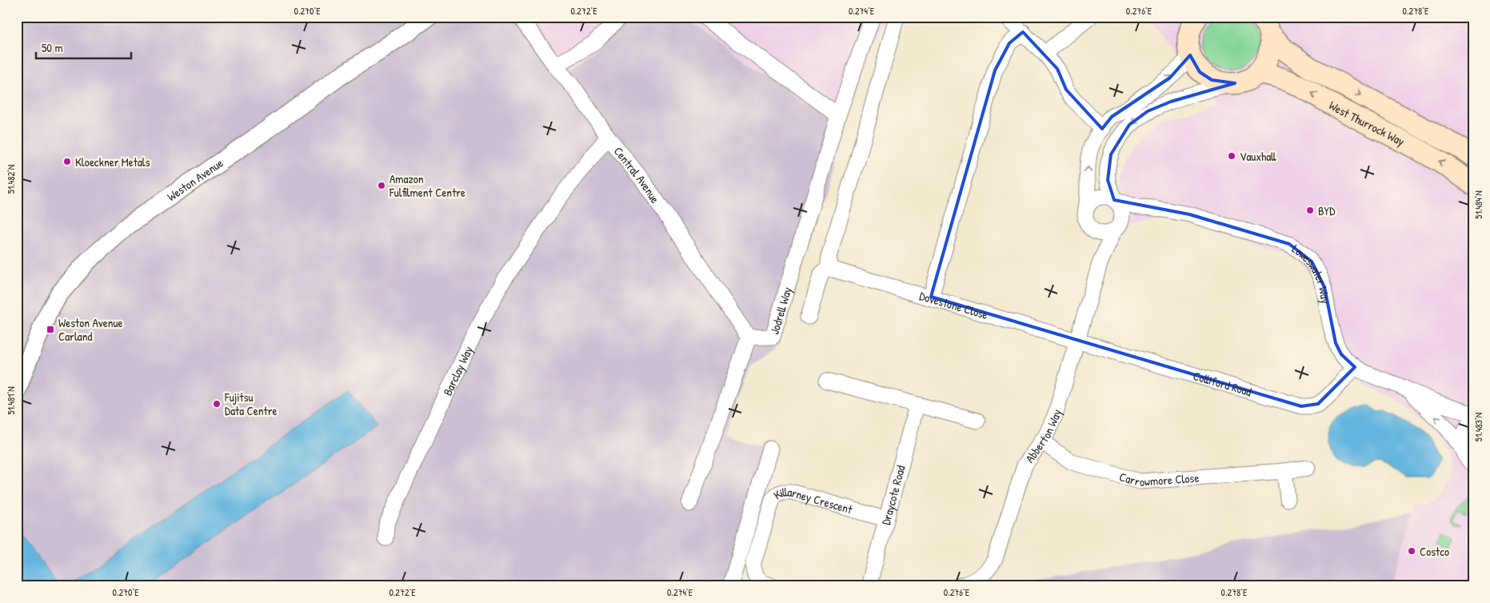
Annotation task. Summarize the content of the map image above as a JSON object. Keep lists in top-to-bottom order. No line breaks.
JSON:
{"streets":{"main road":["West Thurrock Way"],"street":["Central Avenue","Weston Avenue","Loweswater Way","Dovestone Close","Jodrell Way","Barclay Way","Colliford Road","Abberton Way","Carrowmore Close","Draycote Road","Killarney Crescent"]},"crossings":[["Central Avenue","Jodrell Way"],["Central Avenue","Barclay Way"],["Loweswater Way","Colliford Road"],["Loweswater Way","Abberton Way"],["Dovestone Close","Colliford Road"],["Dovestone Close","Abberton Way"],["Colliford Road","Abberton Way"],["Abberton Way","Carrowmore Close"],["Draycote Road","Killarney Crescent"]],"places":{"other":["Vauxhall","Kloeckner Metals","Amazon Fulfilment Centre","BYD","Fujitsu Data Centre","Costco"],"transit":["Weston Avenue Carland"]},"scale_bar":"50 m","coordinates":["0.270°E","0.272°E","0.274°E","0.276°E","0.278°E","51.482°N","51.484°N","51.481°N","51.483°N"]}
